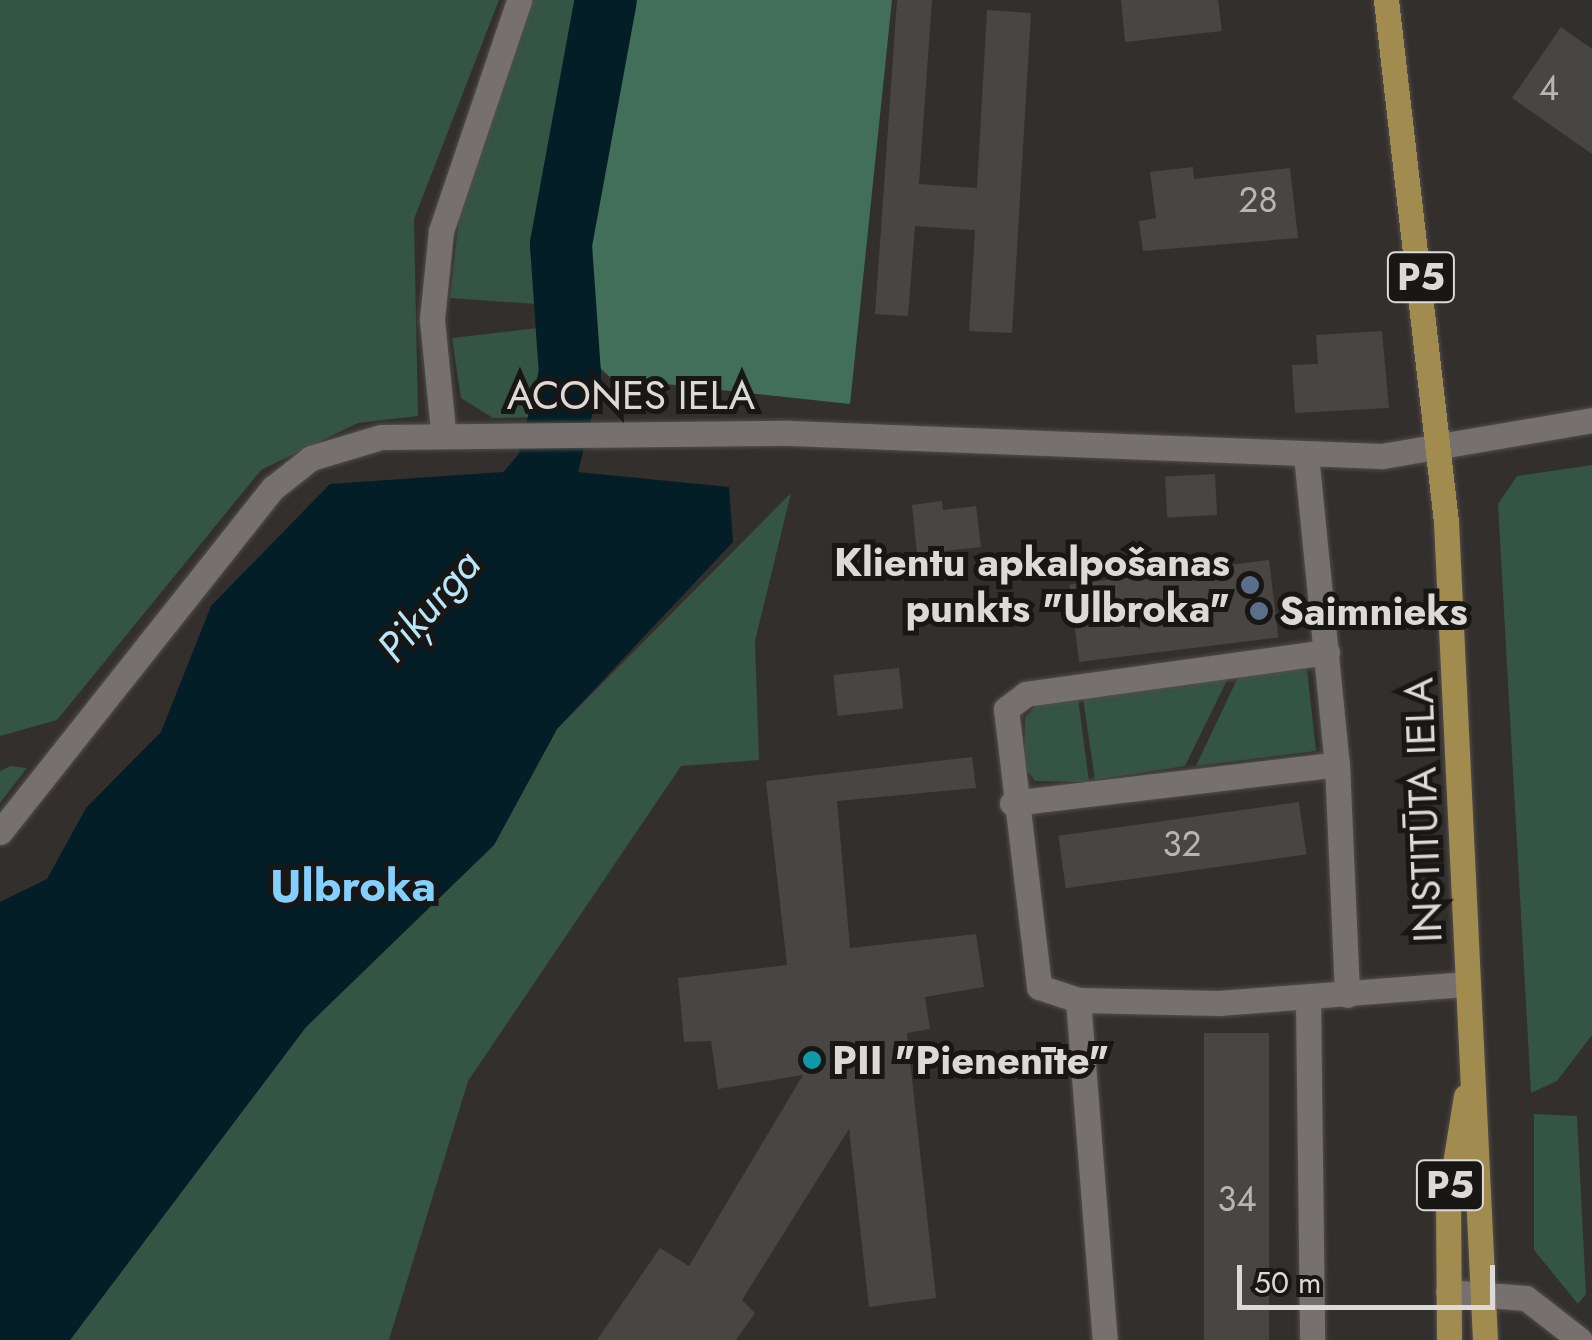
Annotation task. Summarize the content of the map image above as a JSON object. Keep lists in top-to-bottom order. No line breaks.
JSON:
{"streets":{"main road":["P5","INSTITŪTA IELA"],"street":["ACONES IELA"]},"crossings":[["ACONES IELA","INSTITŪTA IELA"]],"districts":["Ulbroka"],"water":["Piķurga"],"places":["Klientu apkalpošanas punkts \"Ulbroka\"","Saimnieks","PII \"Pienenīte\""],"house_numbers":["4","28","32","34"],"scale_bar":"50 m"}
